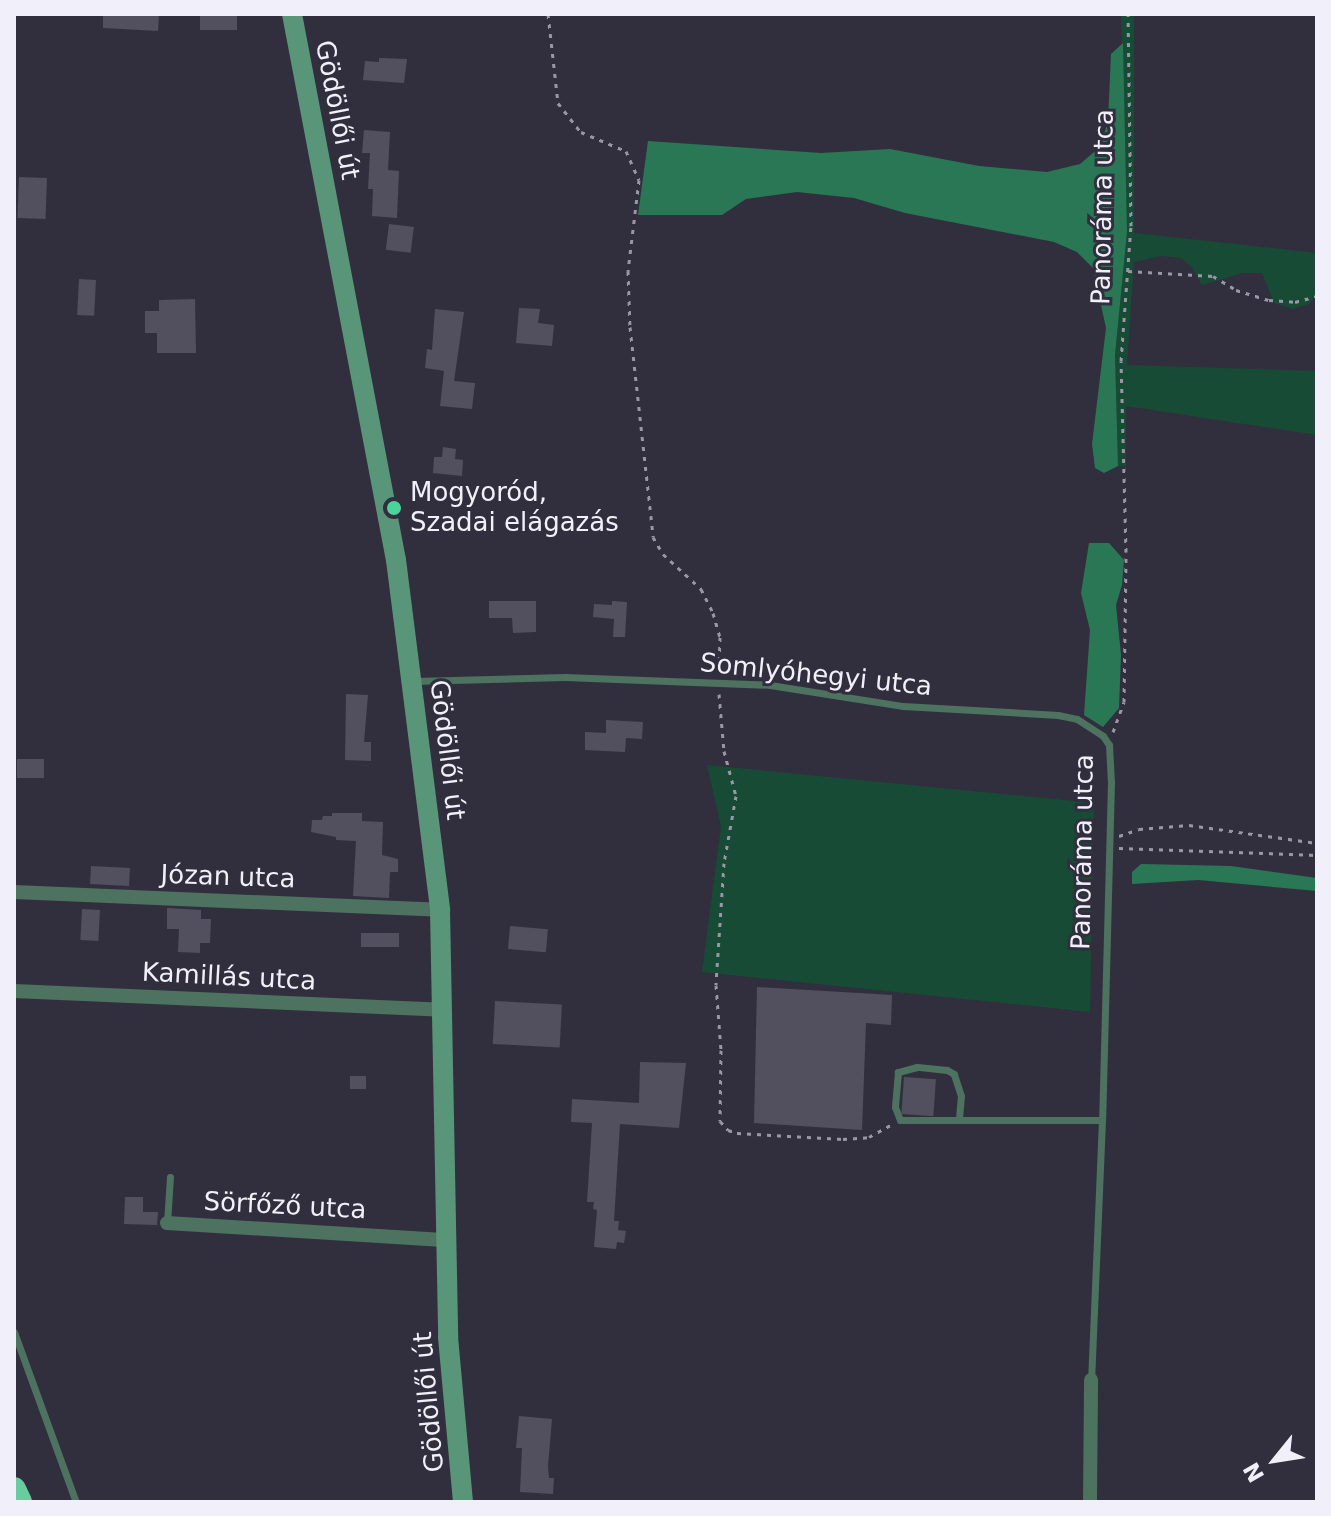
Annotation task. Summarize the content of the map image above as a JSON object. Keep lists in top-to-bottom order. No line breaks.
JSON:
{"streets":{"main road":["Gödöllői út"],"street":["Panoráma utca","Józan utca","Kamillás utca","Sörfőző utca"],"lane":["Somlyóhegyi utca"]},"crossings":[["Gödöllői út","Somlyóhegyi utca"],["Gödöllői út","Józan utca"],["Gödöllői út","Kamillás utca"],["Gödöllői út","Sörfőző utca"],["Panoráma utca","Somlyóhegyi utca"]],"places":["Mogyoród, Szadai elágazás"],"north":"bottom left"}
